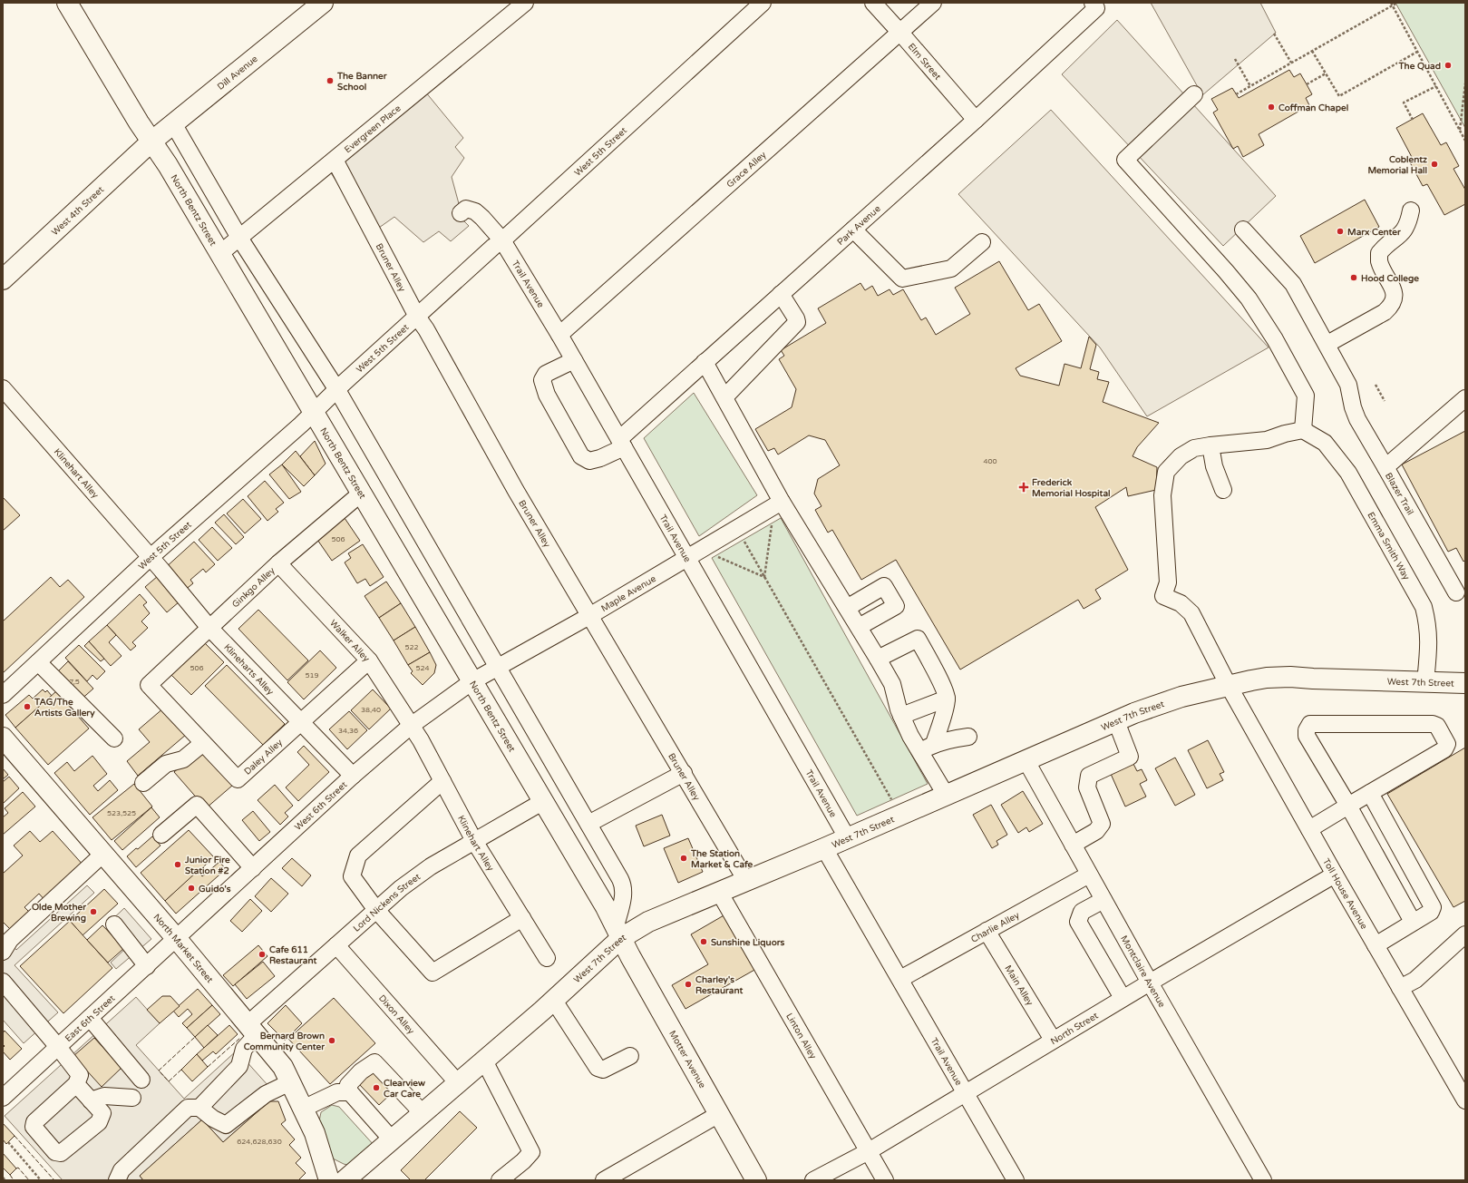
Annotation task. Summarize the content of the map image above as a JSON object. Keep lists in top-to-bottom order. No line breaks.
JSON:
{"streets":{"main road":["Dill Avenue","West 4th Street","North Bentz Street","West 7th Street","North Market Street","Motter Avenue"],"street":["Elm Street","Evergreen Place","West 5th Street","Grace Alley","Park Avenue","Bruner Alley","Trail Avenue","Klinehart Alley","Blazer Trail","Emma Smith Way","Ginkgo Alley","Maple Avenue","Walker Alley","Klineharts Alley","Daley Alley","West 6th Street","Toll House Avenue","Lord Nickens Street","Charlie Alley","Montclaire Avenue","Main Alley","Dixon Alley","East 6th Street","North Street","Linton Alley"]},"crossings":[["Elm Street","Grace Alley"],["Elm Street","Park Avenue"],["Dill Avenue","West 4th Street"],["Dill Avenue","North Bentz Street"],["Evergreen Place","North Bentz Street"],["Evergreen Place","Bruner Alley"],["West 5th Street","North Bentz Street"],["West 5th Street","Bruner Alley"],["West 5th Street","Trail Avenue"],["West 5th Street","Klinehart Alley"],["West 5th Street","Klineharts Alley"],["Grace Alley","Trail Avenue"],["West 4th Street","North Bentz Street"],["North Bentz Street","Ginkgo Alley"],["North Bentz Street","Maple Avenue"],["North Bentz Street","West 7th Street"],["North Bentz Street","West 6th Street"],["North Bentz Street","Lord Nickens Street"],["North Bentz Street","Motter Avenue"],["Park Avenue","Trail Avenue"],["Bruner Alley","Maple Avenue"],["Bruner Alley","West 7th Street"],["Trail Avenue","Maple Avenue"],["Trail Avenue","West 7th Street"],["Trail Avenue","Charlie Alley"],["Trail Avenue","North Street"],["Klinehart Alley","Walker Alley"],["Klinehart Alley","Klineharts Alley"],["Klinehart Alley","West 6th Street"],["Klinehart Alley","Lord Nickens Street"],["Emma Smith Way","West 7th Street"],["Ginkgo Alley","Walker Alley"],["Ginkgo Alley","Klineharts Alley"],["Ginkgo Alley","Daley Alley"],["Maple Avenue","West 6th Street"],["Walker Alley","Daley Alley"],["Walker Alley","West 6th Street"],["Klineharts Alley","Daley Alley"],["Klineharts Alley","West 6th Street"],["West 7th Street","Toll House Avenue"],["West 7th Street","Montclaire Avenue"],["West 7th Street","Dixon Alley"],["West 7th Street","Linton Alley"],["West 7th Street","Motter Avenue"],["West 6th Street","North Market Street"],["West 6th Street","East 6th Street"],["Toll House Avenue","North Street"],["Lord Nickens Street","North Market Street"],["Lord Nickens Street","Dixon Alley"],["Charlie Alley","Montclaire Avenue"],["Charlie Alley","Main Alley"],["North Market Street","East 6th Street"],["Montclaire Avenue","North Street"],["Main Alley","North Street"],["North Street","Linton Alley"]],"places":{"other":["The Quad","The Banner School","Coffman Chapel","Coblentz Memorial Hall","Marx Center","Hood College","TAG/The Artists Gallery","The Station Market & Cafe","Junior Fire Station #2","Guido's","Olde Mother Brewing","Sunshine Liquors","Cafe 611 Restaurant","Charley's Restaurant","Bernard Brown Community Center","Clearview Car Care"],"health":["Frederick Memorial Hospital"]},"house_numbers":["400","506","522","506","524","519","7,5","38,40","34,36","523,525","624,628,630"]}
